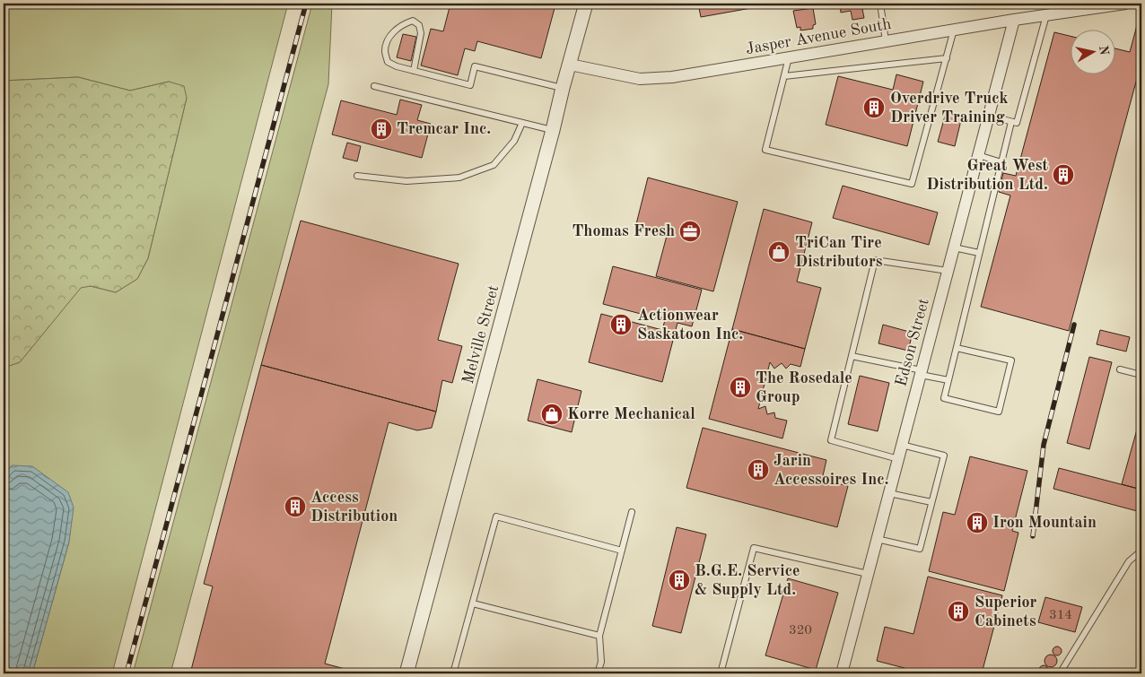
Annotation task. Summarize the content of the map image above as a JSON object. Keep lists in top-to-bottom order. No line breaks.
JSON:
{"streets":{"street":["Jasper Avenue South","Melville Street","Edson Street"]},"crossings":[["Jasper Avenue South","Melville Street"],["Jasper Avenue South","Edson Street"]],"places":{"building":["Overdrive Truck Driver Training","Tremcar Inc.","Great West Distribution Ltd.","Actionwear Saskatoon Inc.","The Rosedale Group","Jarin Accessoires Inc.","Access Distribution","Iron Mountain","B.G.E. Service & Supply Ltd.","Superior Cabinets"],"office":["Thomas Fresh"],"shop":["TriCan Tire Distributors","Korre Mechanical"]},"house_numbers":["314","320"],"north":"right"}
